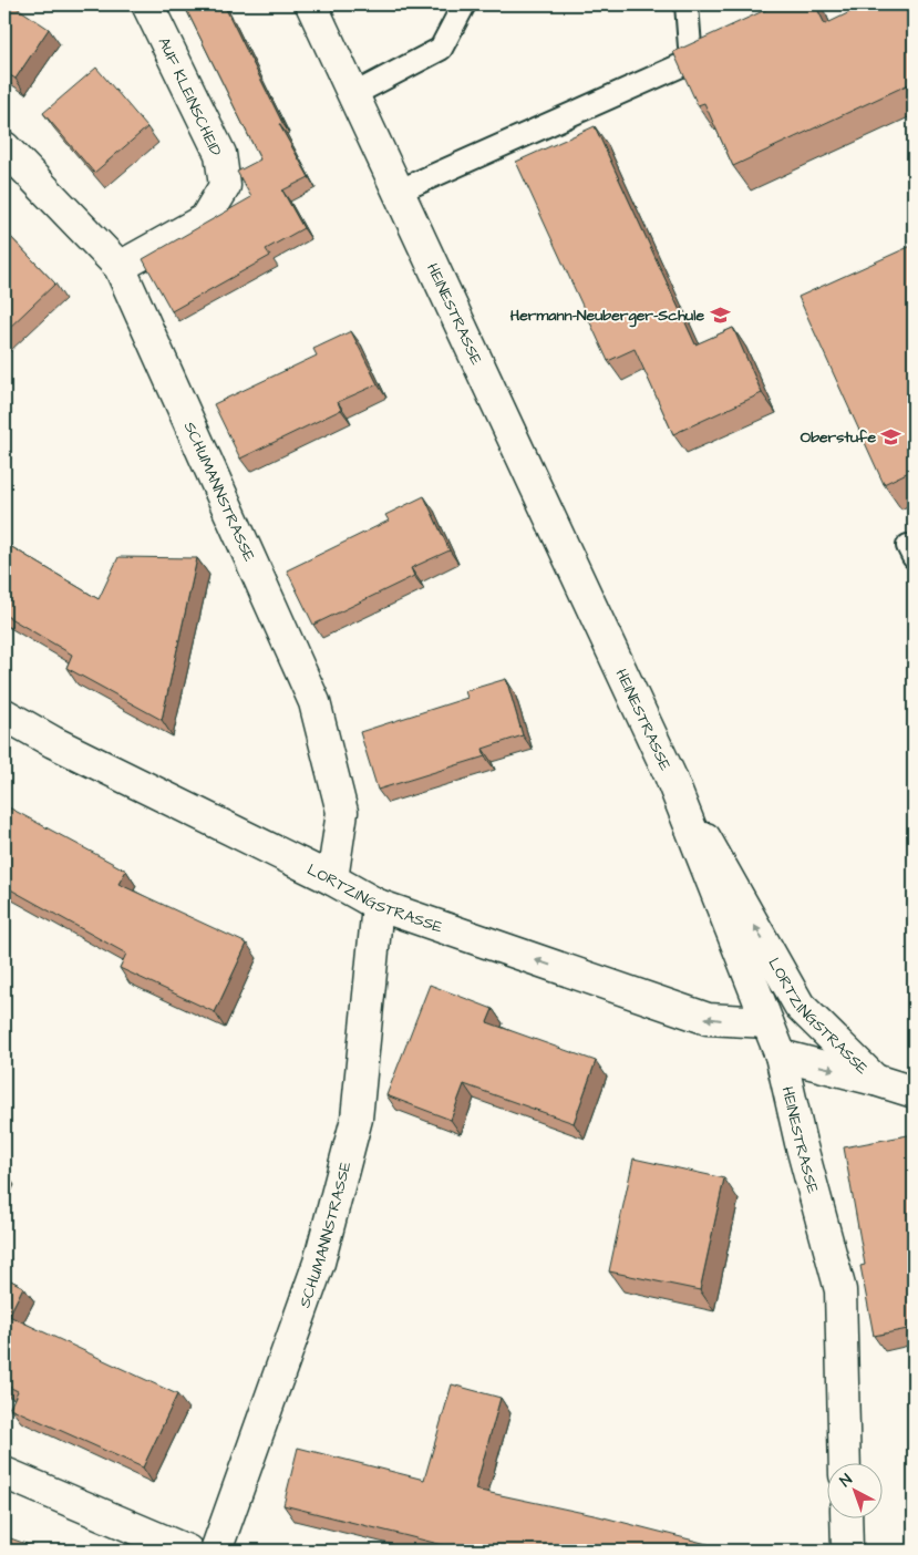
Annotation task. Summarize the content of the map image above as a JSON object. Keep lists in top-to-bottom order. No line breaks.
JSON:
{"streets":{"street":["AUF KLEINSCHEID","HEINESTRASSE","SCHUMANNSTRASSE","LORTZINGSTRASSE"]},"crossings":[["AUF KLEINSCHEID","SCHUMANNSTRASSE"],["HEINESTRASSE","LORTZINGSTRASSE"],["SCHUMANNSTRASSE","LORTZINGSTRASSE"]],"places":{"school or university":["Hermann-Neuberger-Schule","Oberstufe"]},"north":"top left"}
